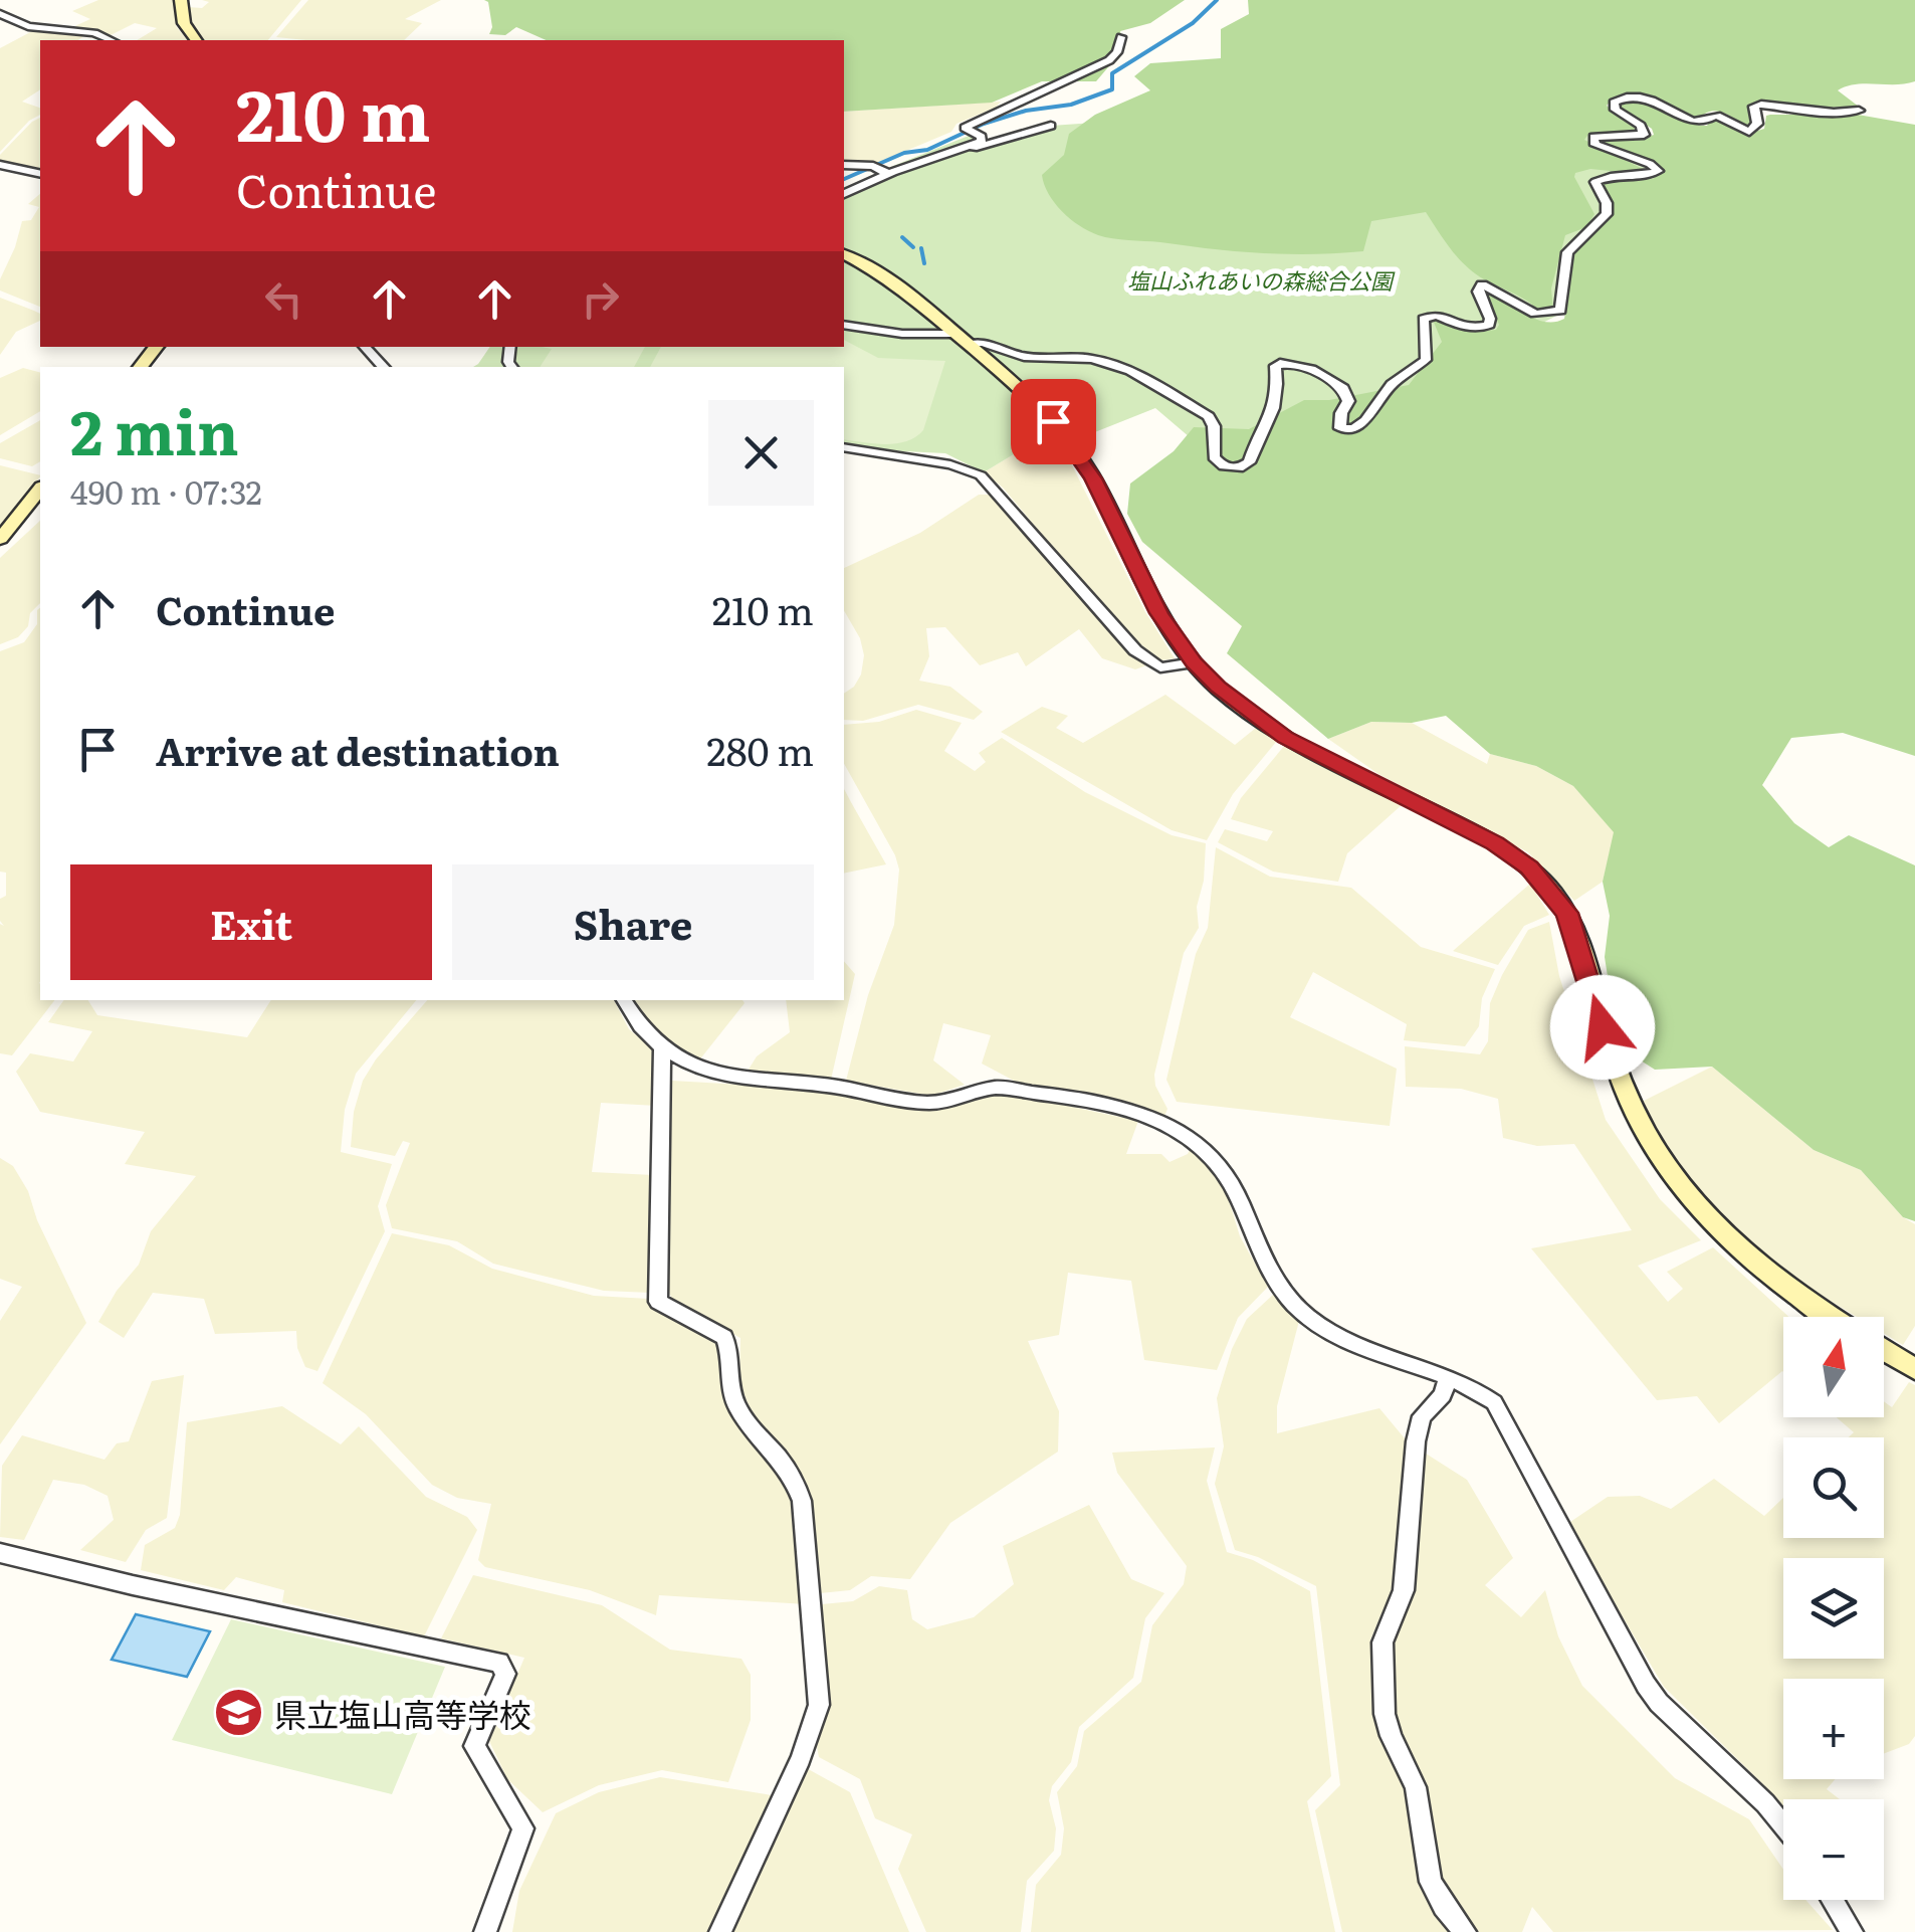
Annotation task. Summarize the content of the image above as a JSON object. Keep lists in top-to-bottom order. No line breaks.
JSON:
{"parks":["塩山ふれあいの森総合公園"],"places":{"school or university":["県立塩山高等学校"]},"north":"top","page":{"turn":["210 m","Continue"],"heading":["2 min","490 m · 07:32"],"list":[{"name":"Continue","value":"210 m"},{"name":"Arrive at destination","value":"280 m"}],"buttons":["Exit","Share"],"map_buttons":["+","−"]}}
